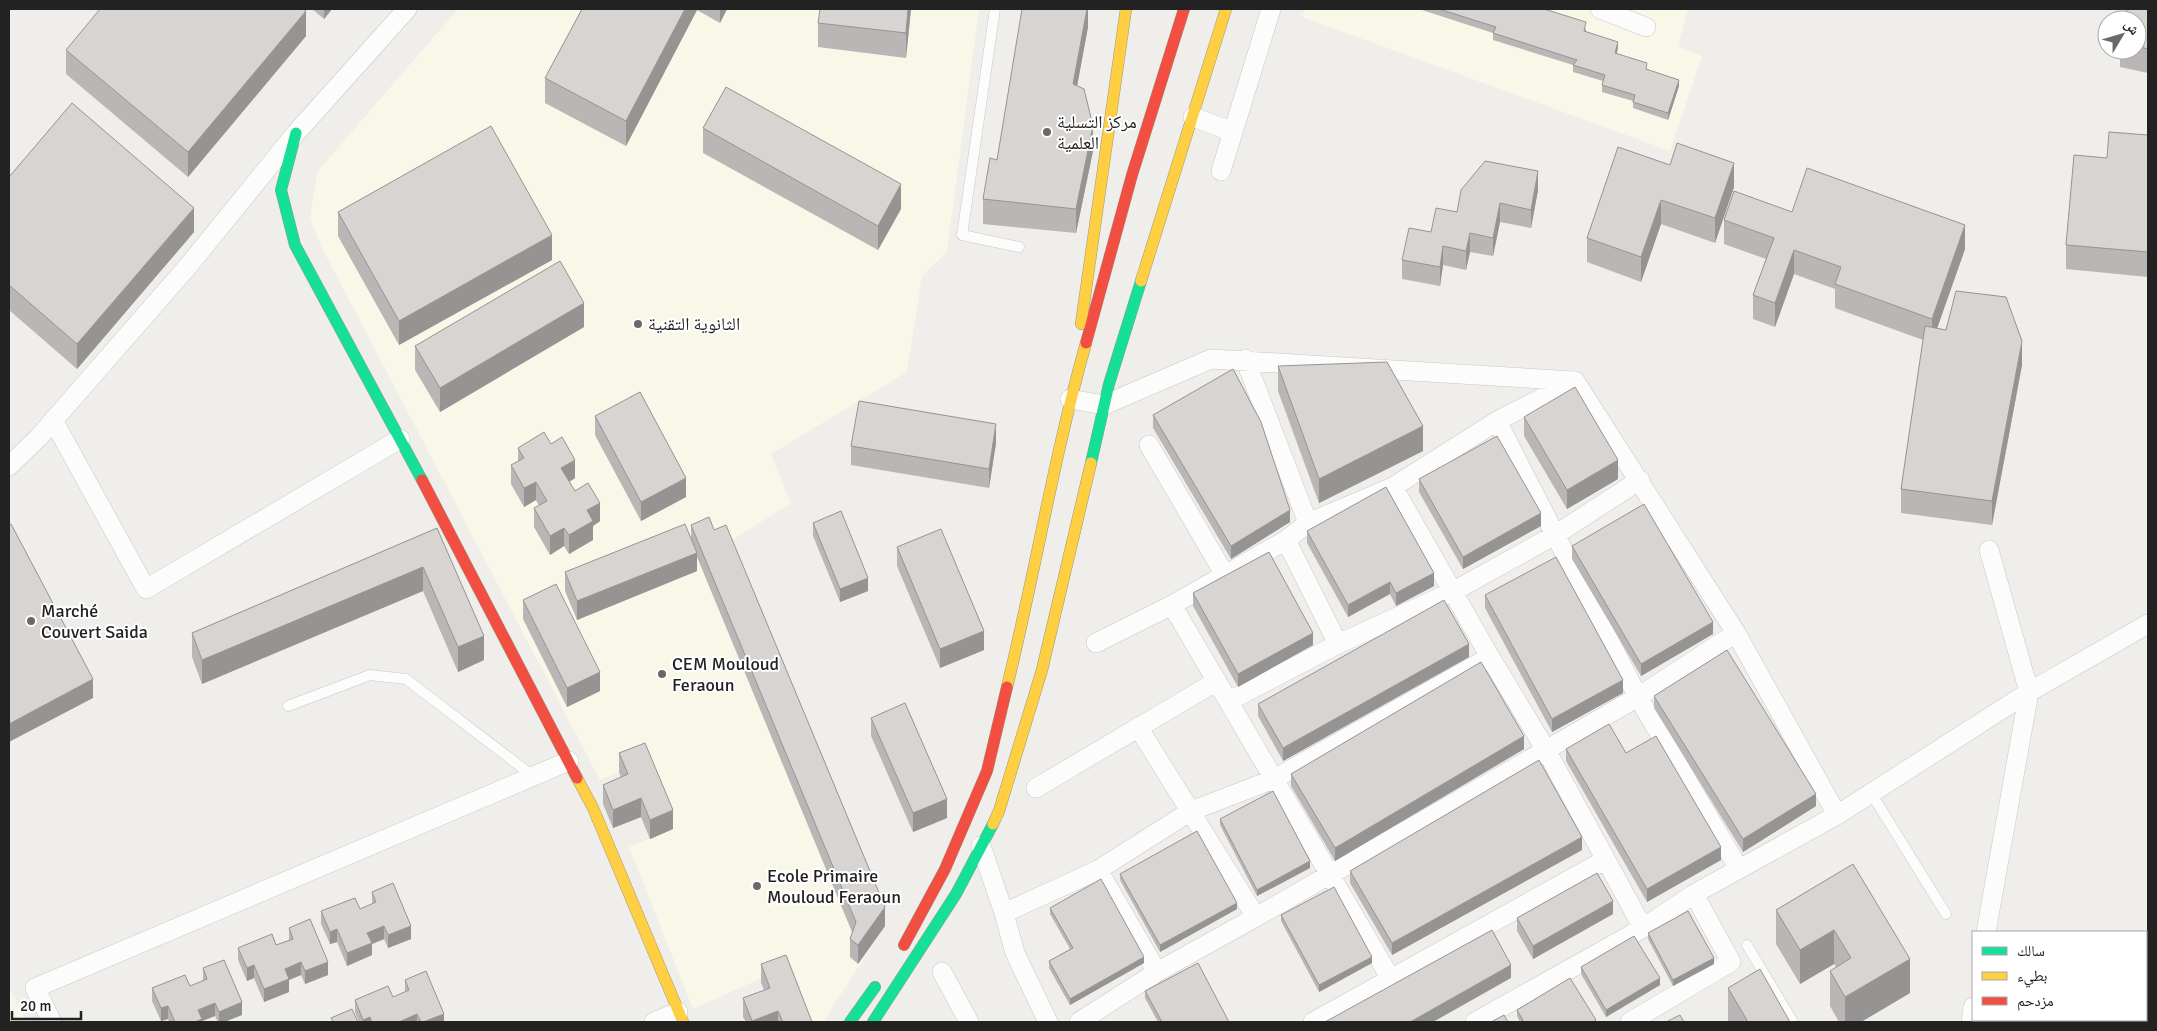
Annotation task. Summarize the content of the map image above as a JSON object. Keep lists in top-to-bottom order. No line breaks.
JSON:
{"places":["مركز التسلية العلمية","الثانوية التقنية","Marché Couvert Saida","CEM Mouloud Feraoun","Ecole Primaire Mouloud Feraoun"],"legend":["سالك","بطيء","مزدحم"],"scale_bar":"20 m","north":"top right"}
